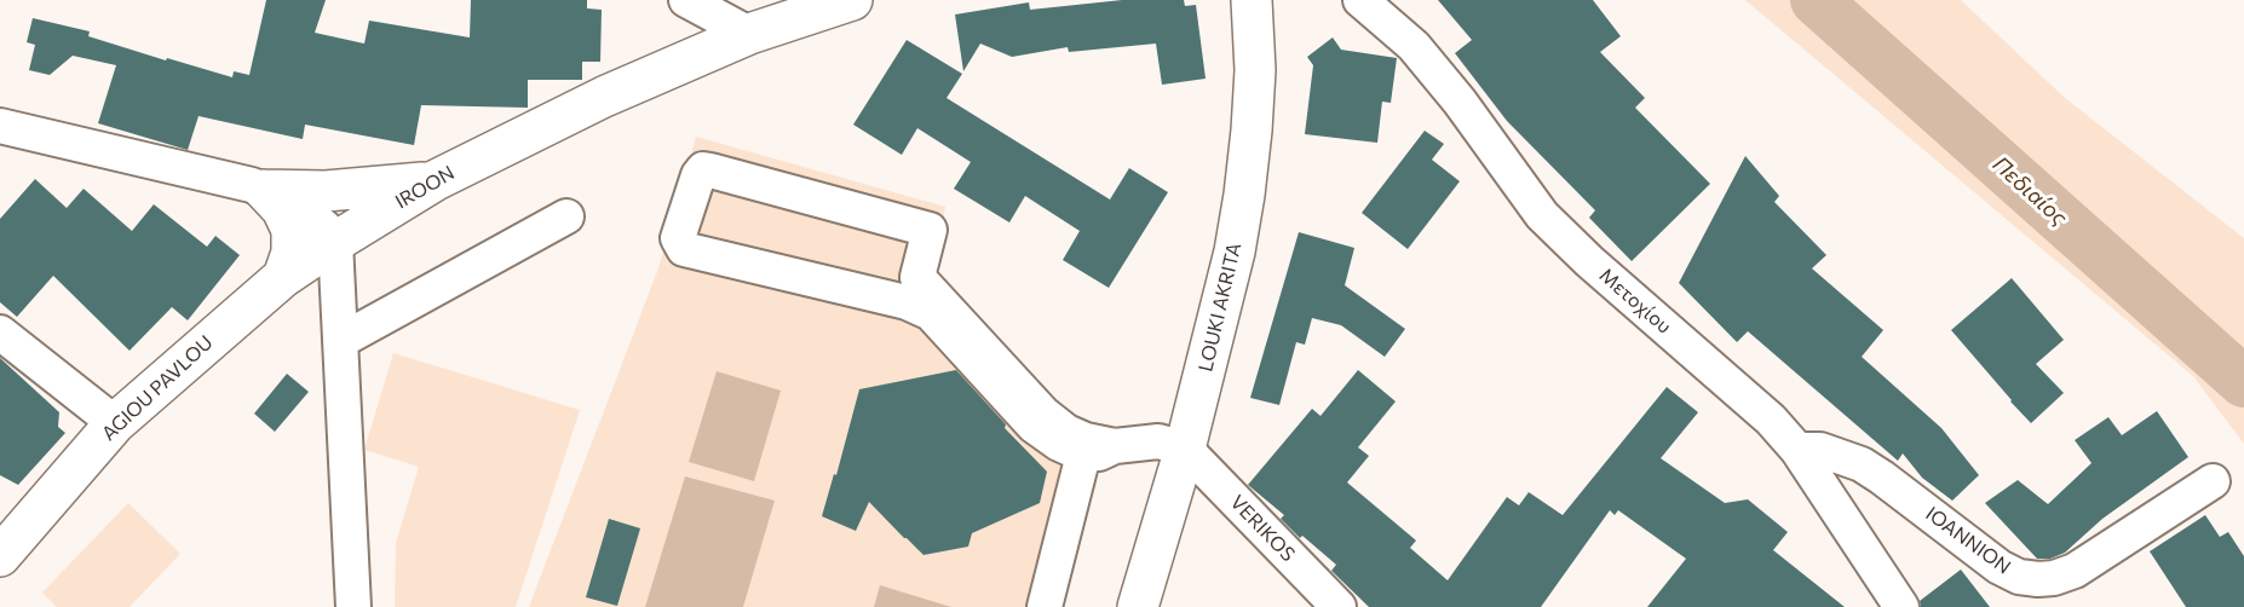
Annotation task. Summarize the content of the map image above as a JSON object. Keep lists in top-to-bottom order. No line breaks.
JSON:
{"streets":{"main road":["IROON","LOUKI AKRITA","AGIOU PAVLOU"],"street":["Μετοχίου","VERIKOS","IOANNION"]},"crossings":[["IROON","AGIOU PAVLOU"],["Μετοχίου","IOANNION"],["LOUKI AKRITA","VERIKOS"]],"water":["Πεδιαίος"]}
